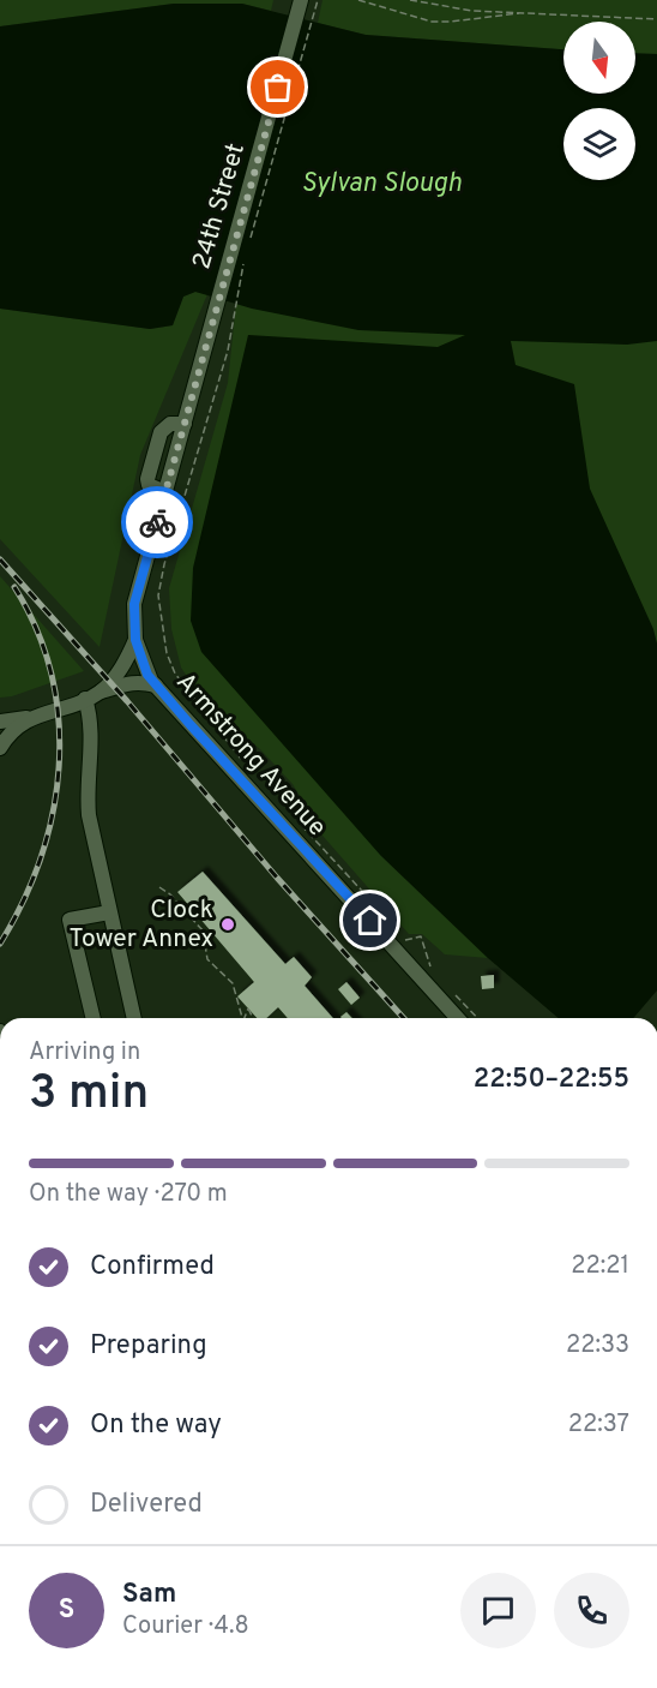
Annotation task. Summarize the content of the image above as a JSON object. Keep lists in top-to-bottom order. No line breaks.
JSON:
{"streets":{"street":["24th Street","Armstrong Avenue"]},"crossings":[["24th Street","Armstrong Avenue"]],"water":["Sylvan Slough"],"places":["Clock Tower Annex"],"north":"bottom","page":{"heading":["3 min","Arriving in","22:50–22:55"],"panel":["Sam","Courier · 4.8"],"bar":"On the way · 270 m","list":[["Confirmed","22:21"],["Preparing","22:33"],["On the way","22:37"],"Delivered"],"round":"S"}}
